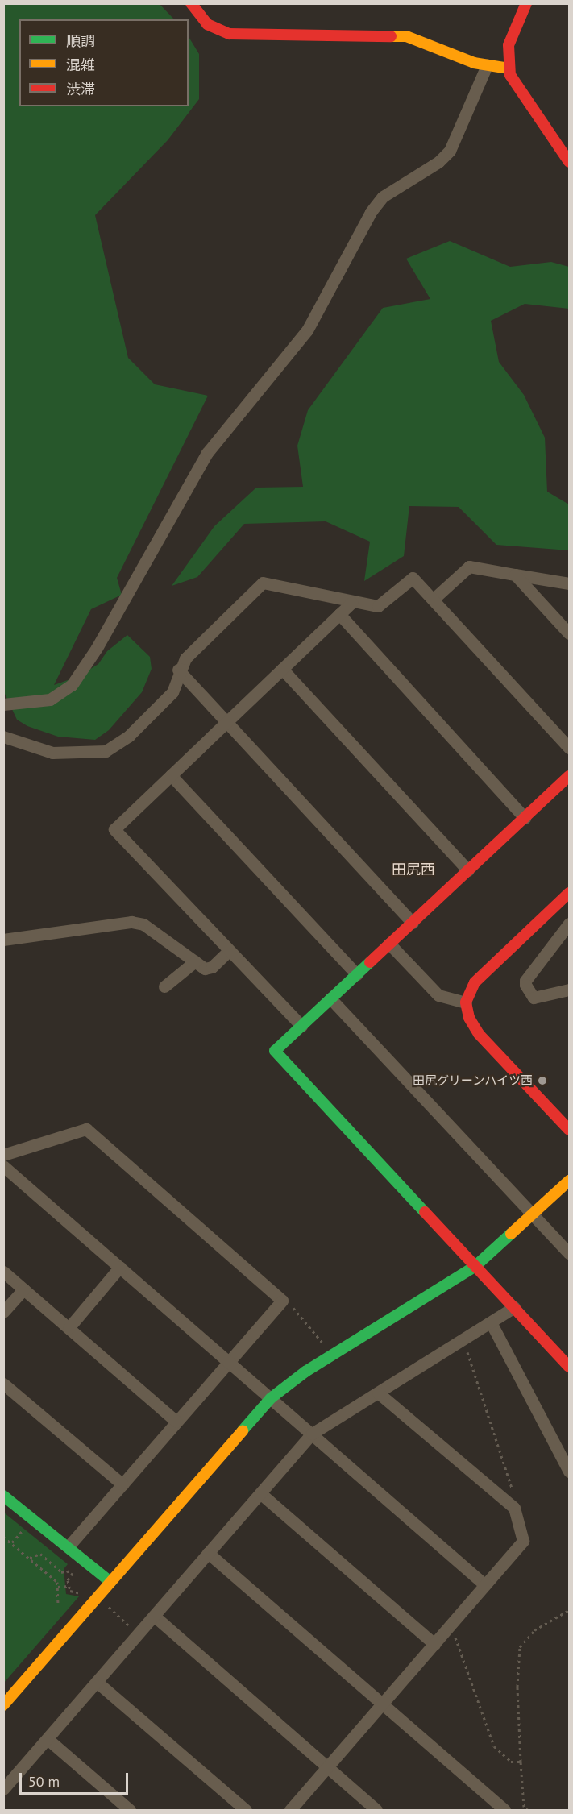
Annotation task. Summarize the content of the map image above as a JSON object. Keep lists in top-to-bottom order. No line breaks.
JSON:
{"districts":["田尻西"],"places":["田尻グリーンハイツ西"],"legend":["順調","混雑","渋滞"],"scale_bar":"50 m"}
